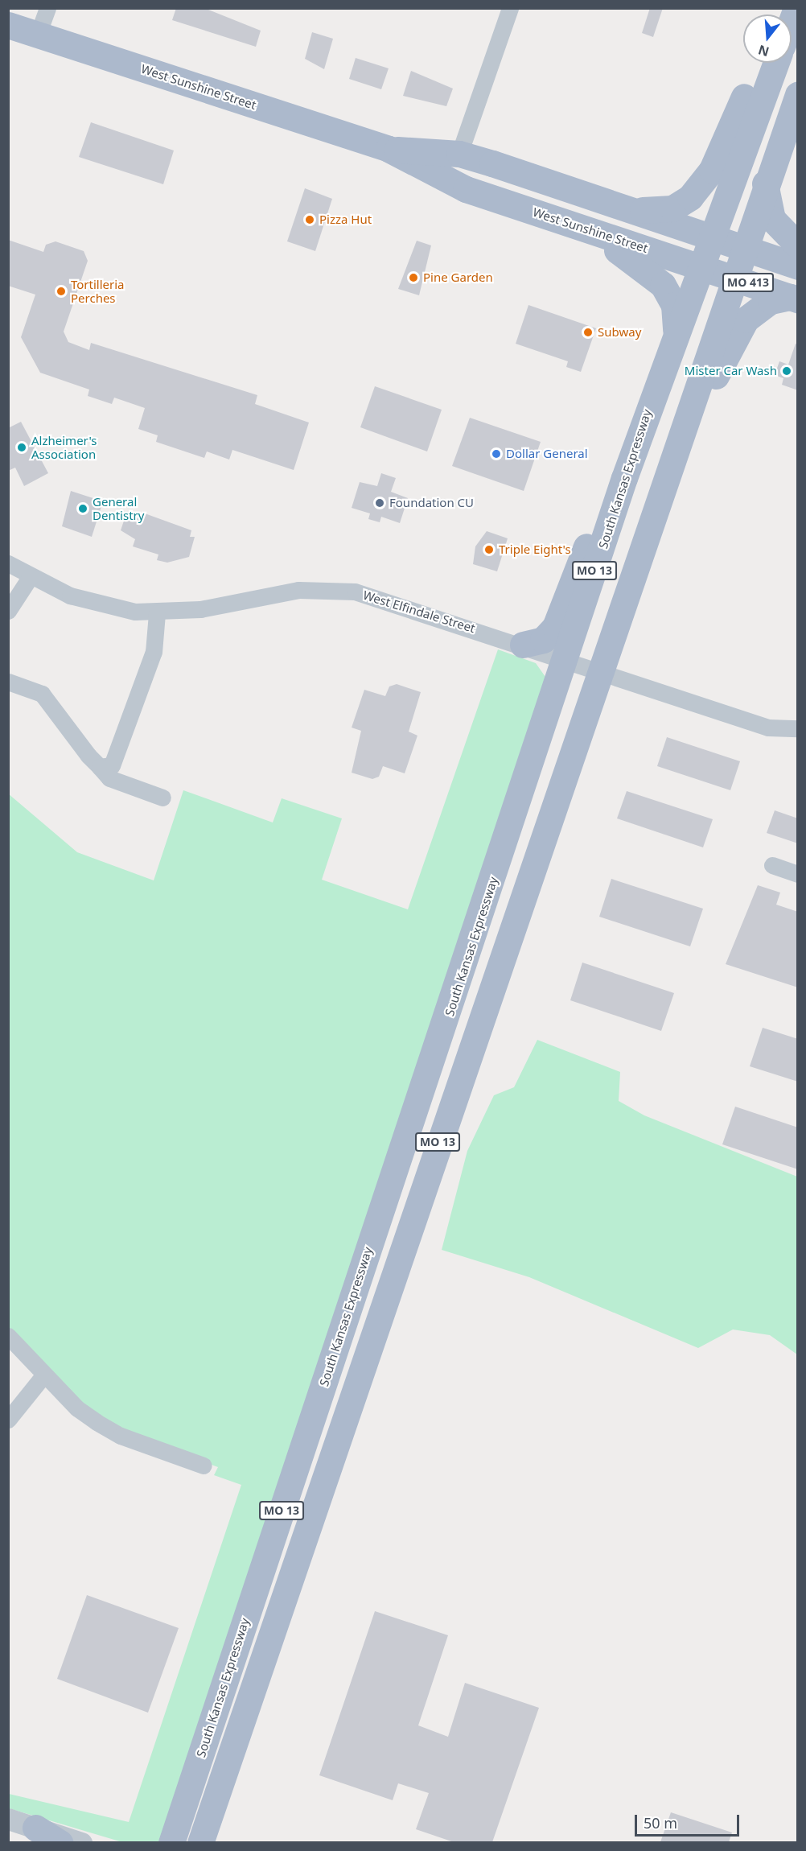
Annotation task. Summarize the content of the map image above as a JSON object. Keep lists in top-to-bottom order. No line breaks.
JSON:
{"streets":{"main road":["West Sunshine Street","MO 413","South Kansas Expressway","MO 13"],"street":["West Elfindale Street"]},"crossings":[["West Sunshine Street","South Kansas Expressway"],["West Sunshine Street","MO 13"],["South Kansas Expressway","West Elfindale Street"],["MO 13","West Elfindale Street"]],"places":["Pizza Hut","Pine Garden","Tortilleria Perches","Subway","Mister Car Wash","Alzheimer's Association","Dollar General","Foundation CU","General Dentistry","Triple Eight's"],"scale_bar":"50 m","north":"bottom"}
